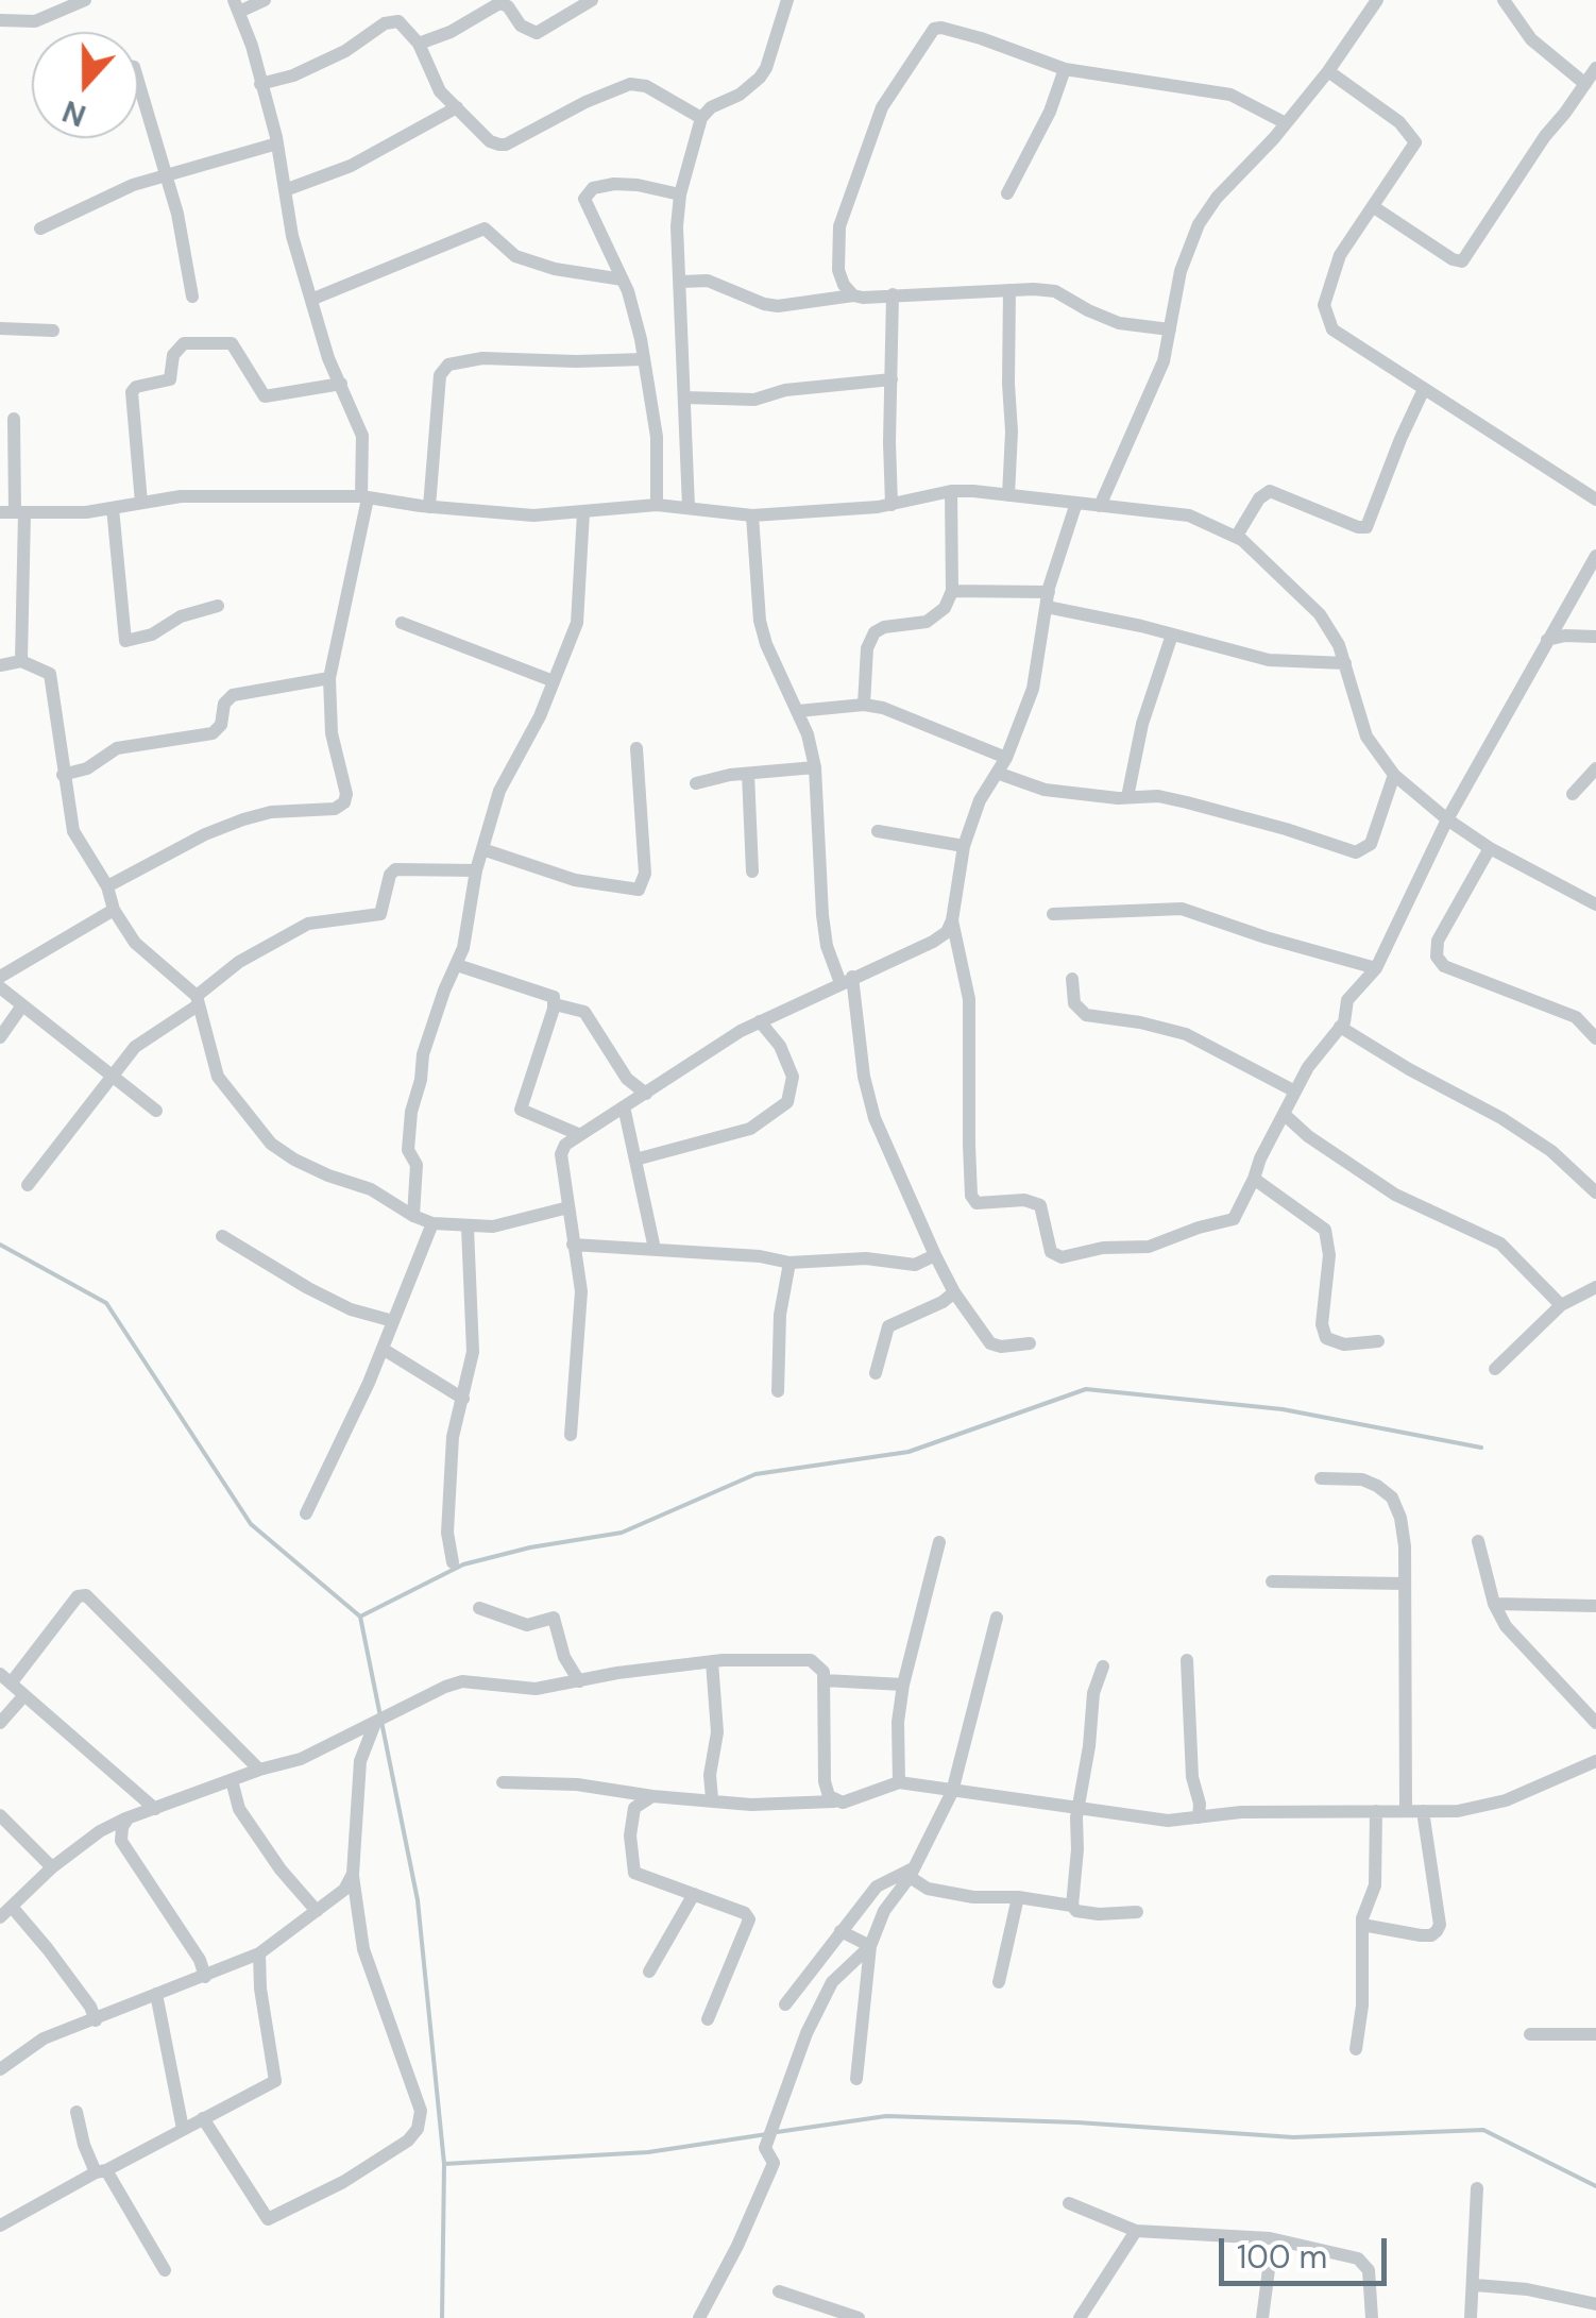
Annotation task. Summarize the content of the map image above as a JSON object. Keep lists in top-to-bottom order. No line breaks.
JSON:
{"scale_bar":"100 m","north":"bottom"}
